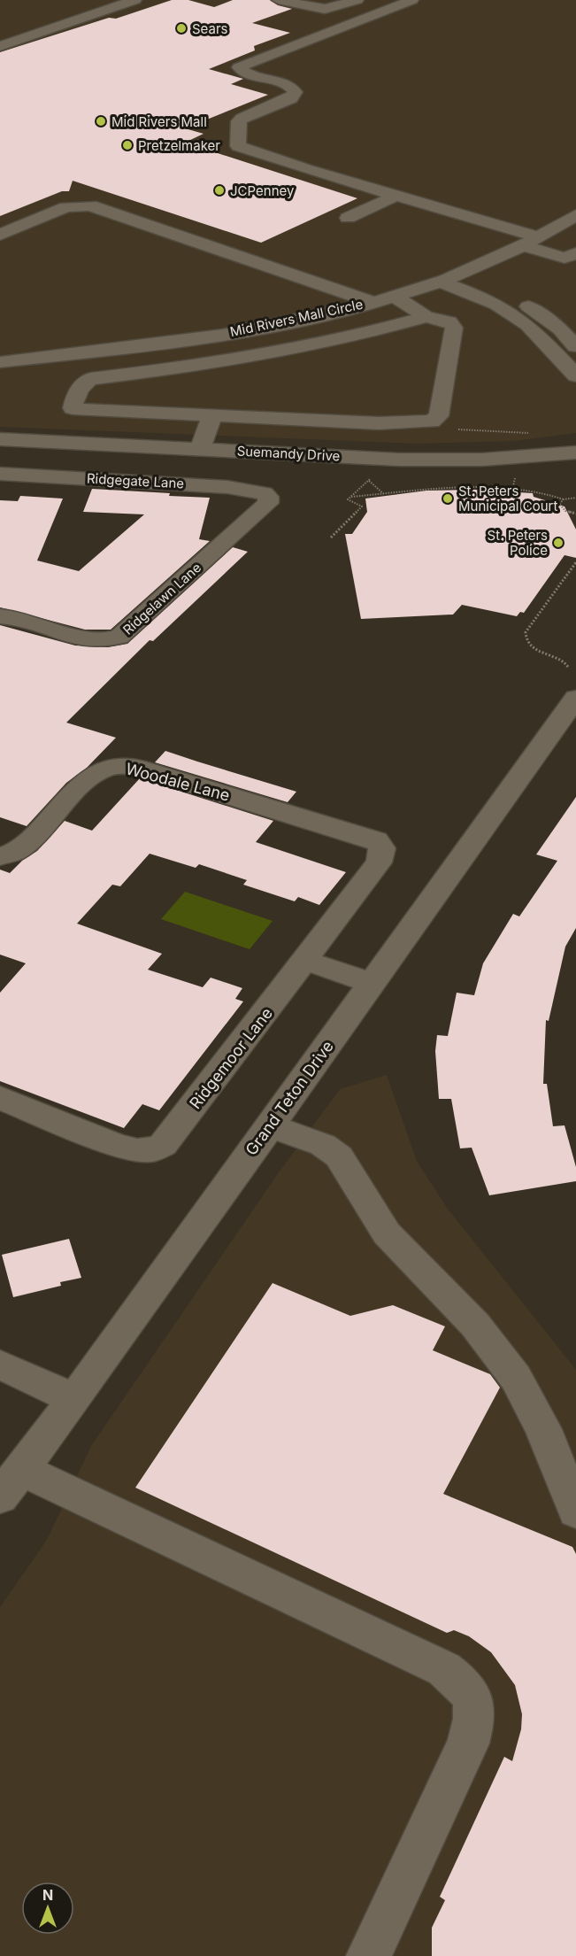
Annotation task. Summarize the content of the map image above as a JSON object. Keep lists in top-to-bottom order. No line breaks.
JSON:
{"streets":{"street":["Mid Rivers Mall Circle","Suemandy Drive","Ridgegate Lane","Ridgelawn Lane","Woodale Lane","Ridgemoor Lane","Grand Teton Drive"]},"crossings":[["Ridgegate Lane","Ridgelawn Lane"],["Woodale Lane","Ridgemoor Lane"]],"places":["Sears","Mid Rivers Mall","Pretzelmaker","JCPenney","St. Peters Municipal Court","St. Peters Police"],"north":"top"}
